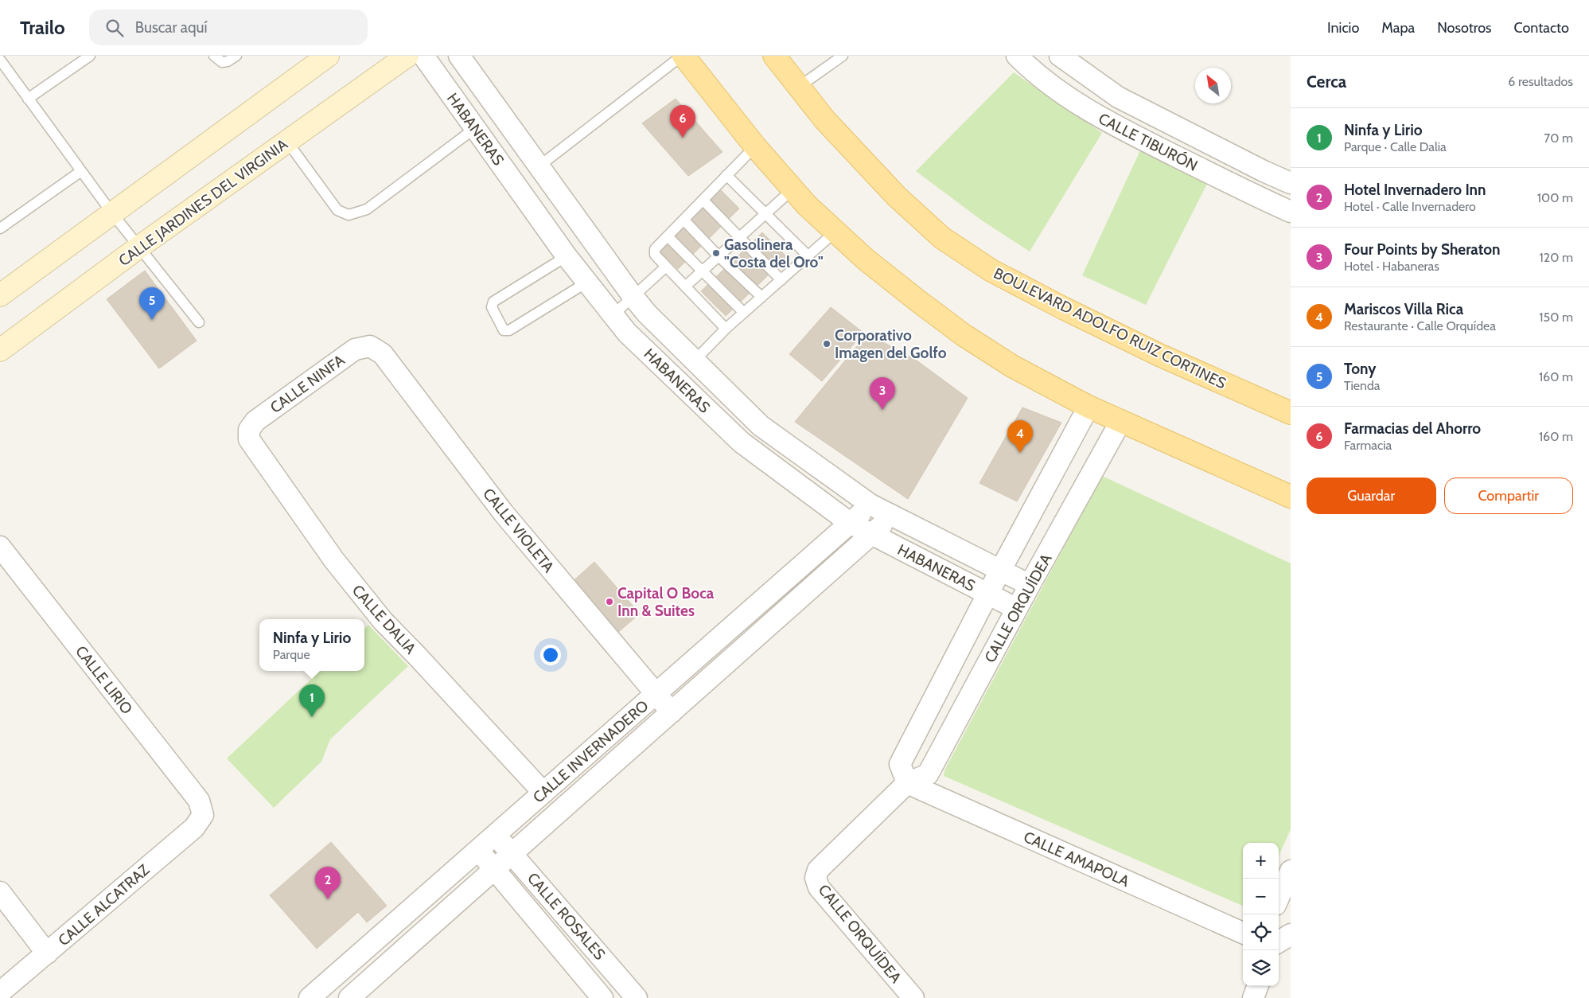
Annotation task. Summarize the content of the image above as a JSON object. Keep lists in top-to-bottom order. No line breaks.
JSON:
{"streets":{"main road":["BOULEVARD ADOLFO RUIZ CORTINES"],"street":["HABANERAS","CALLE TIBURÓN","CALLE JARDINES DEL VIRGINIA","CALLE NINFA","CALLE VIOLETA","CALLE ORQUÍDEA","CALLE DALIA","CALLE LIRIO","CALLE INVERNADERO","CALLE AMAPOLA","CALLE ALCATRAZ","CALLE ROSALES"]},"crossings":[["HABANERAS","CALLE ORQUÍDEA"],["HABANERAS","CALLE INVERNADERO"],["CALLE NINFA","CALLE VIOLETA"],["CALLE NINFA","CALLE DALIA"],["CALLE VIOLETA","CALLE INVERNADERO"],["CALLE ORQUÍDEA","CALLE AMAPOLA"],["CALLE DALIA","CALLE INVERNADERO"],["CALLE LIRIO","CALLE ALCATRAZ"],["CALLE INVERNADERO","CALLE ROSALES"]],"places":["Gasolinera \"Costa del Oro\"","Corporativo Imagen del Golfo","Capital O Boca Inn & Suites"],"north":"top left","page":{"header":"Trailo","search":"Buscar aquí","nav":["Inicio","Mapa","Nosotros","Contacto"],"heading":["Cerca","6 resultados"],"pins":["6","5","3","4","1","2"],"list":[{"mark":"1","name":"Ninfa y Lirio","note":"Parque · Calle Dalia","value":"70 m"},{"mark":"2","name":"Hotel Invernadero Inn","note":"Hotel · Calle Invernadero","value":"100 m"},{"mark":"3","name":"Four Points by Sheraton","note":"Hotel · Habaneras","value":"120 m"},{"mark":"4","name":"Mariscos Villa Rica","note":"Restaurante · Calle Orquídea","value":"150 m"},{"mark":"5","name":"Tony","note":"Tienda","value":"160 m"},{"mark":"6","name":"Farmacias del Ahorro","note":"Farmacia","value":"160 m"}],"buttons":["Guardar","Compartir"],"popup":["Ninfa y Lirio","Parque"],"map_buttons":["+","−"]}}
